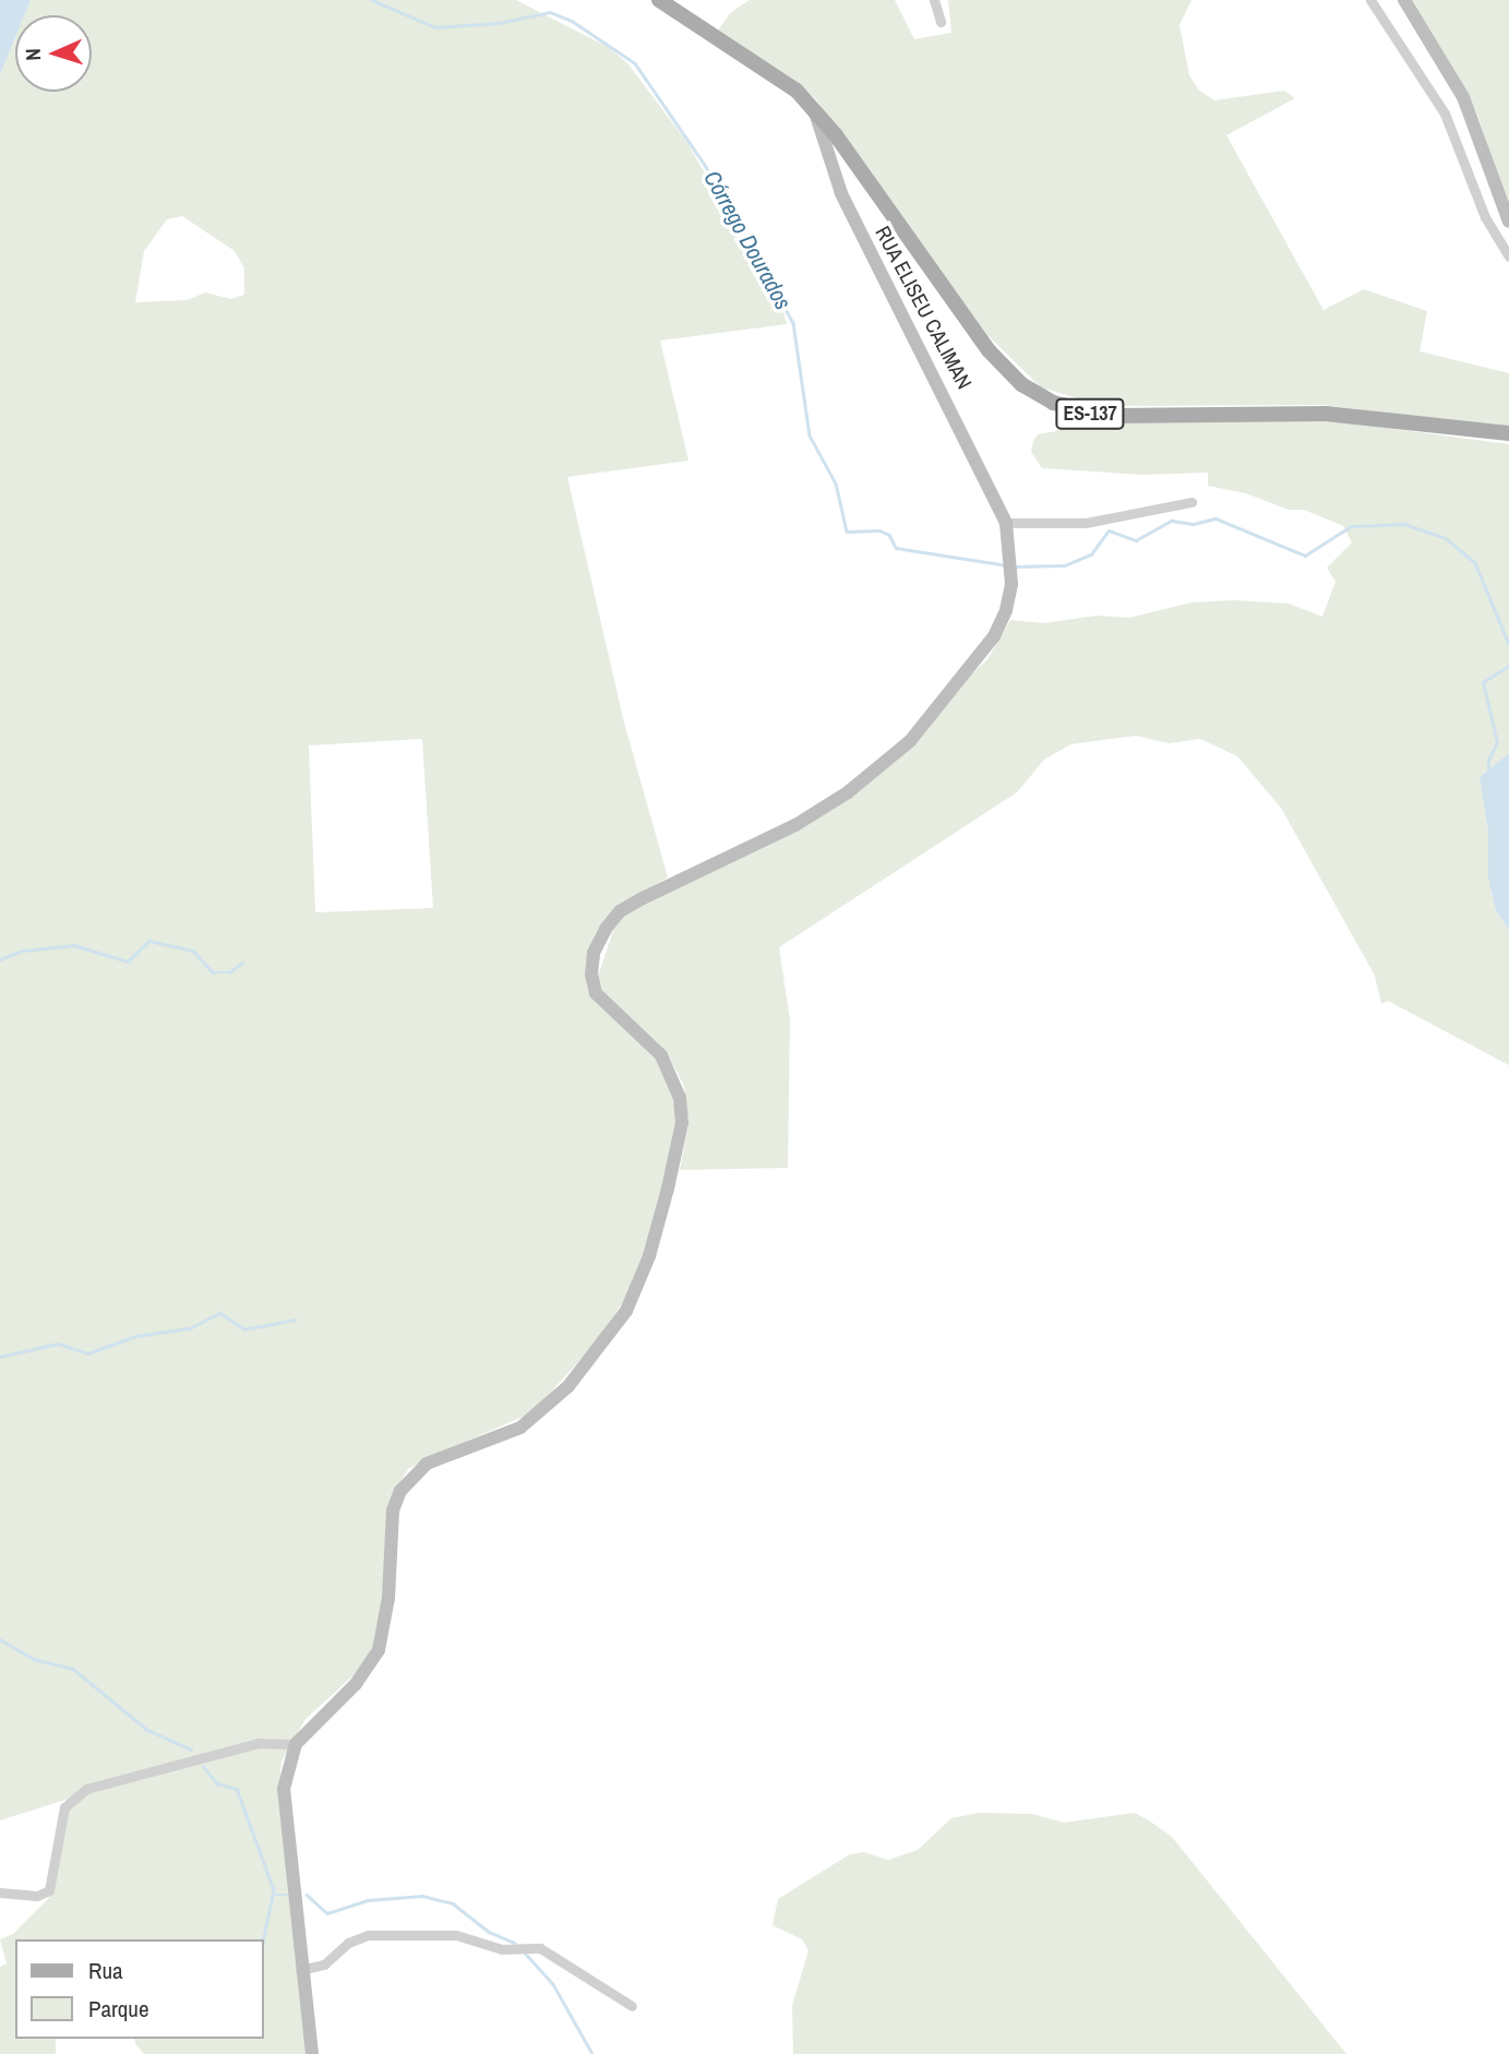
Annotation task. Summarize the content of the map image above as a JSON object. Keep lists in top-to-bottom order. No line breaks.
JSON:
{"streets":{"main road":["ES-137"],"street":["RUA ELISEU CALIMAN"]},"crossings":[["RUA ELISEU CALIMAN","ES-137"]],"water":["Córrego Dourados"],"legend":["Rua","Parque"],"north":"left"}
